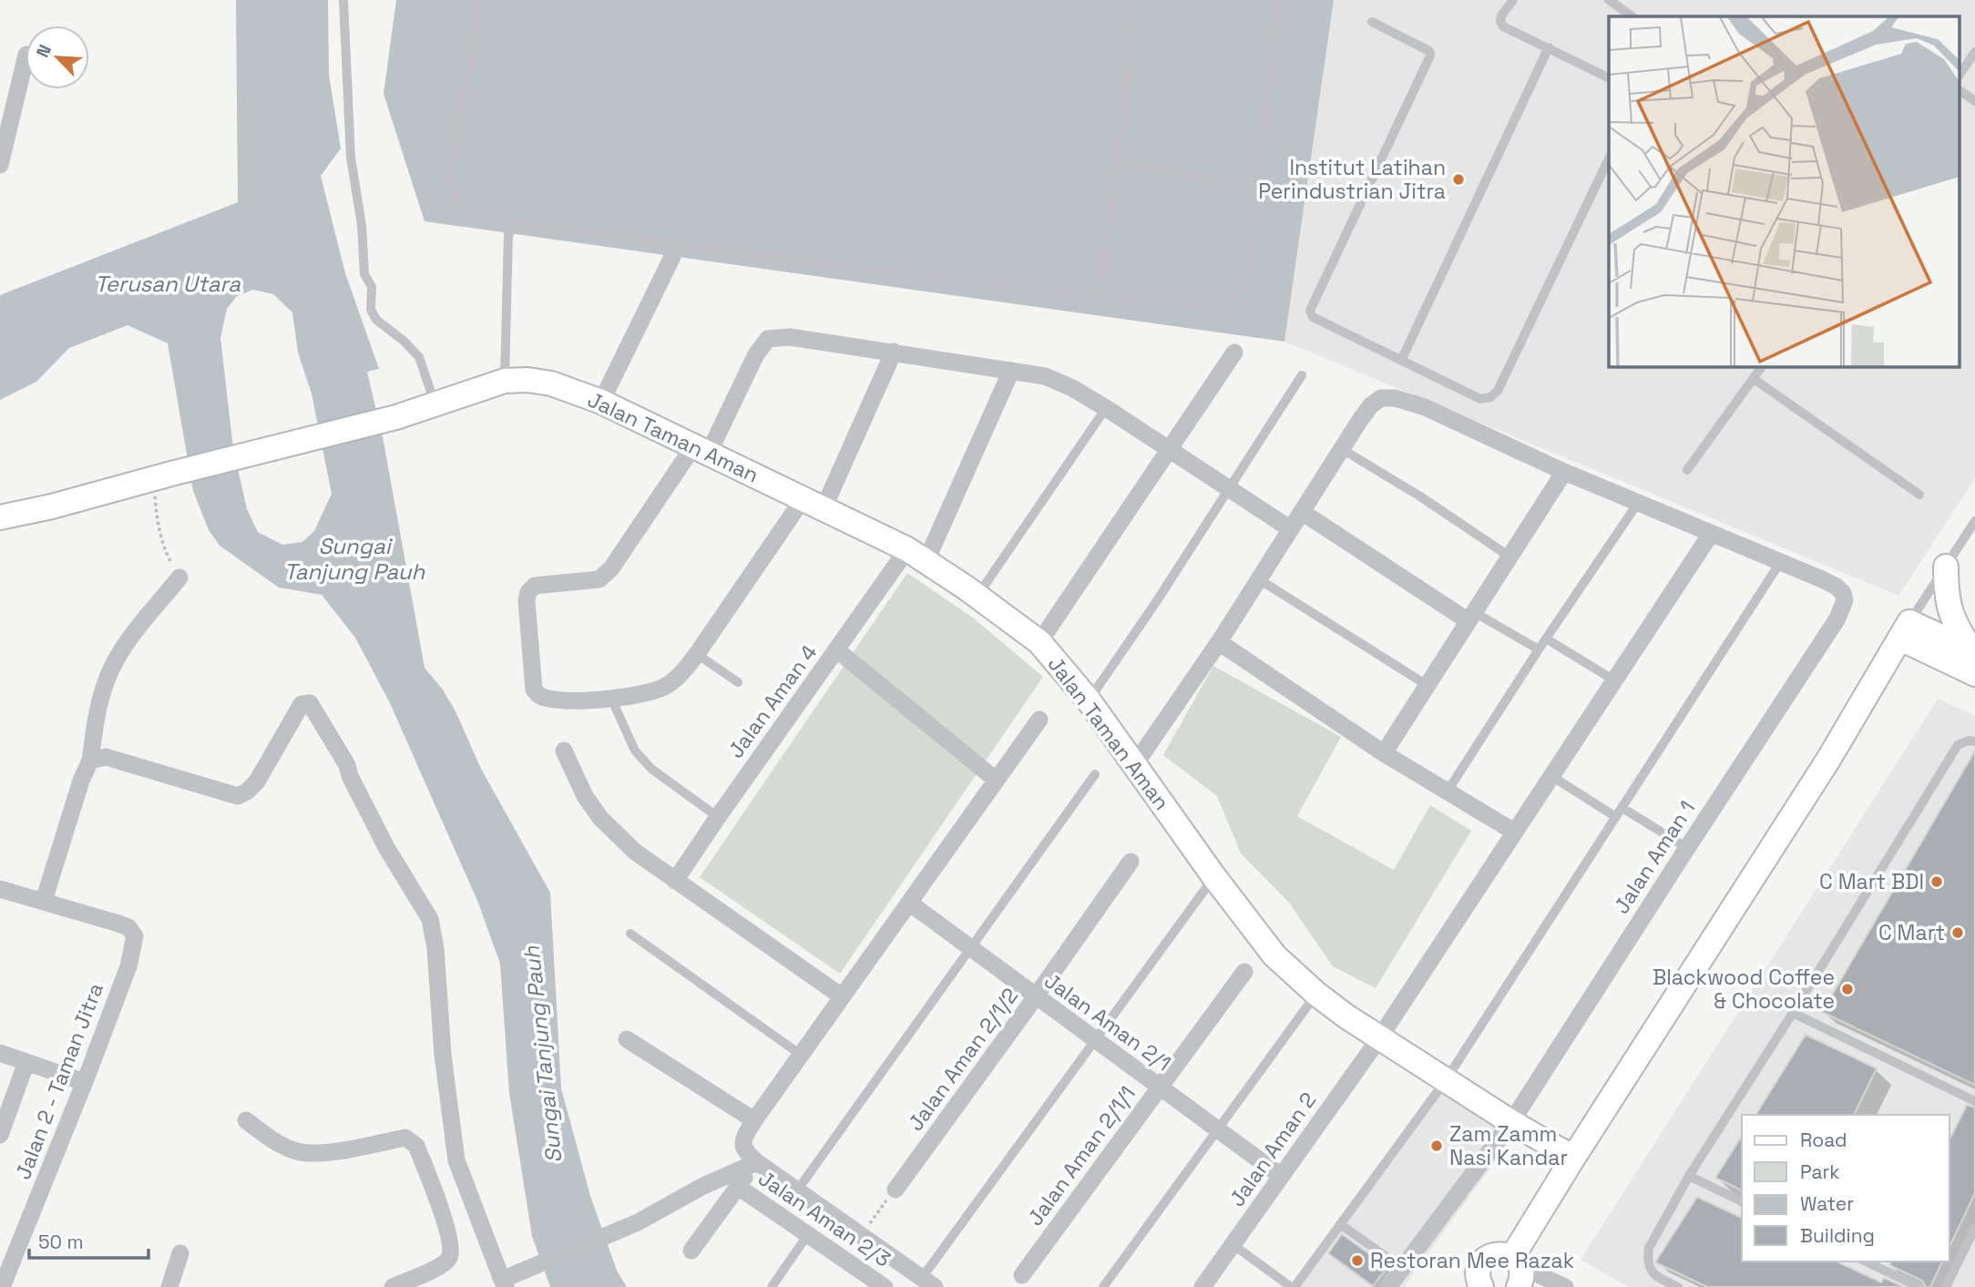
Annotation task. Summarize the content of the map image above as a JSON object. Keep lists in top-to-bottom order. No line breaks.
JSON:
{"streets":{"street":["Jalan Taman Aman","Jalan Aman 4","Jalan Aman 1","Jalan Aman 2/1","Jalan Aman 2/1/2","Jalan 2 - Taman Jitra","Jalan Aman 2","Jalan Aman 2/1/1","Jalan Aman 2/3"]},"crossings":[["Jalan Taman Aman","Jalan Aman 4"],["Jalan Taman Aman","Jalan Aman 1"],["Jalan Taman Aman","Jalan Aman 2"],["Jalan Aman 2/1","Jalan Aman 2/1/2"],["Jalan Aman 2/1","Jalan Aman 2"],["Jalan Aman 2/1","Jalan Aman 2/1/1"]],"water":["Terusan Utara","Sungai Tanjung Pauh"],"places":["Institut Latihan Perindustrian Jitra","C Mart BDI","C Mart","Blackwood Coffee & Chocolate","Zam Zamm Nasi Kandar","Restoran Mee Razak"],"legend":["Road","Park","Water","Building"],"scale_bar":"50 m","north":"top left"}
